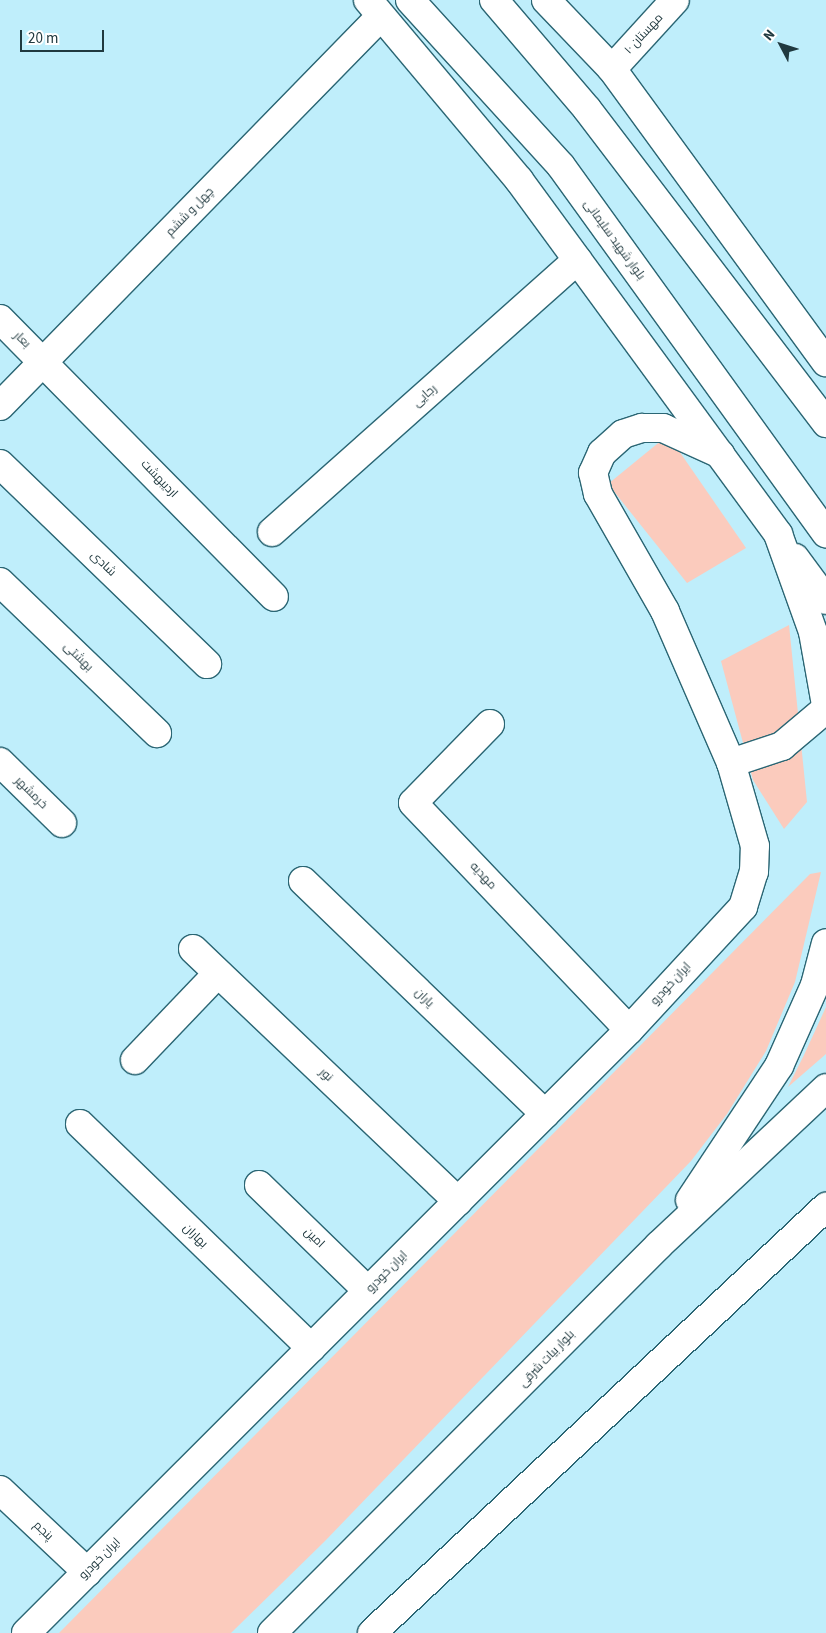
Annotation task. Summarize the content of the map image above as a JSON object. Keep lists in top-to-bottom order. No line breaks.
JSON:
{"streets":{"street":["مهستان ۱۰","چهل و ششم","بلوار شهید سلیمانی","بعار","رجایی","اردیبهشت","شادی","بهشتی","خرمشهر","مهدیه","ایران خودرو","یاران","نور","بهاران","امین","بلوار بیات شرقی","پنجم"]},"crossings":[["چهل و ششم","بعار"],["چهل و ششم","اردیبهشت"],["بعار","اردیبهشت"],["مهدیه","ایران خودرو"],["ایران خودرو","یاران"],["ایران خودرو","نور"],["ایران خودرو","بهاران"],["ایران خودرو","امین"],["ایران خودرو","پنجم"]],"scale_bar":"20 m","north":"top left"}
